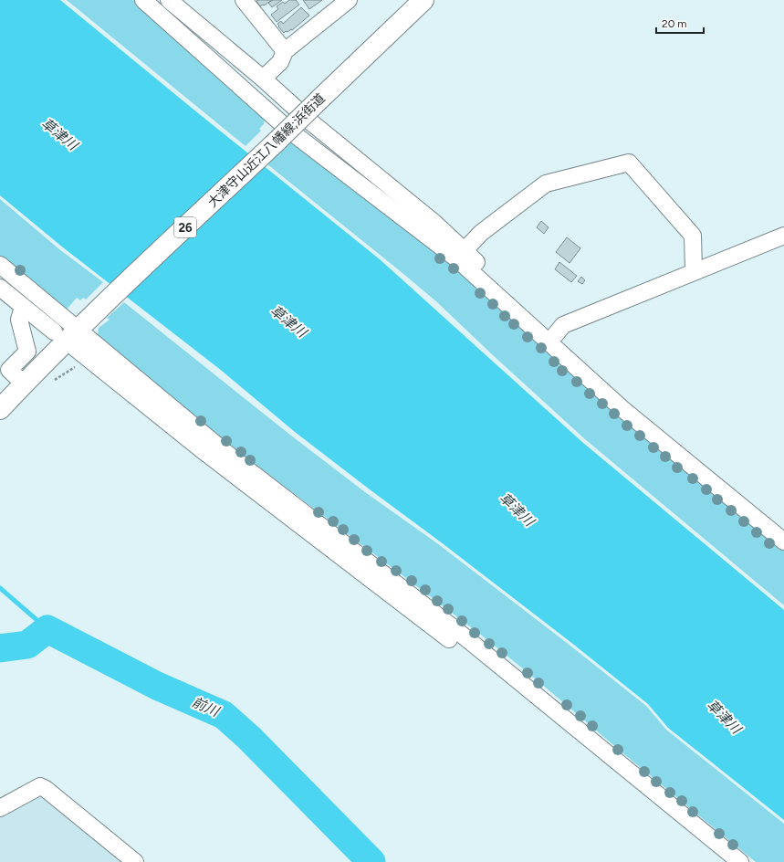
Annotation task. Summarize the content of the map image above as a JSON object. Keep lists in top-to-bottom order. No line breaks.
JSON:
{"streets":{"main road":["大津守山近江八幡線;浜街道","26"]},"water":["草津川","前川"],"scale_bar":"20 m"}
